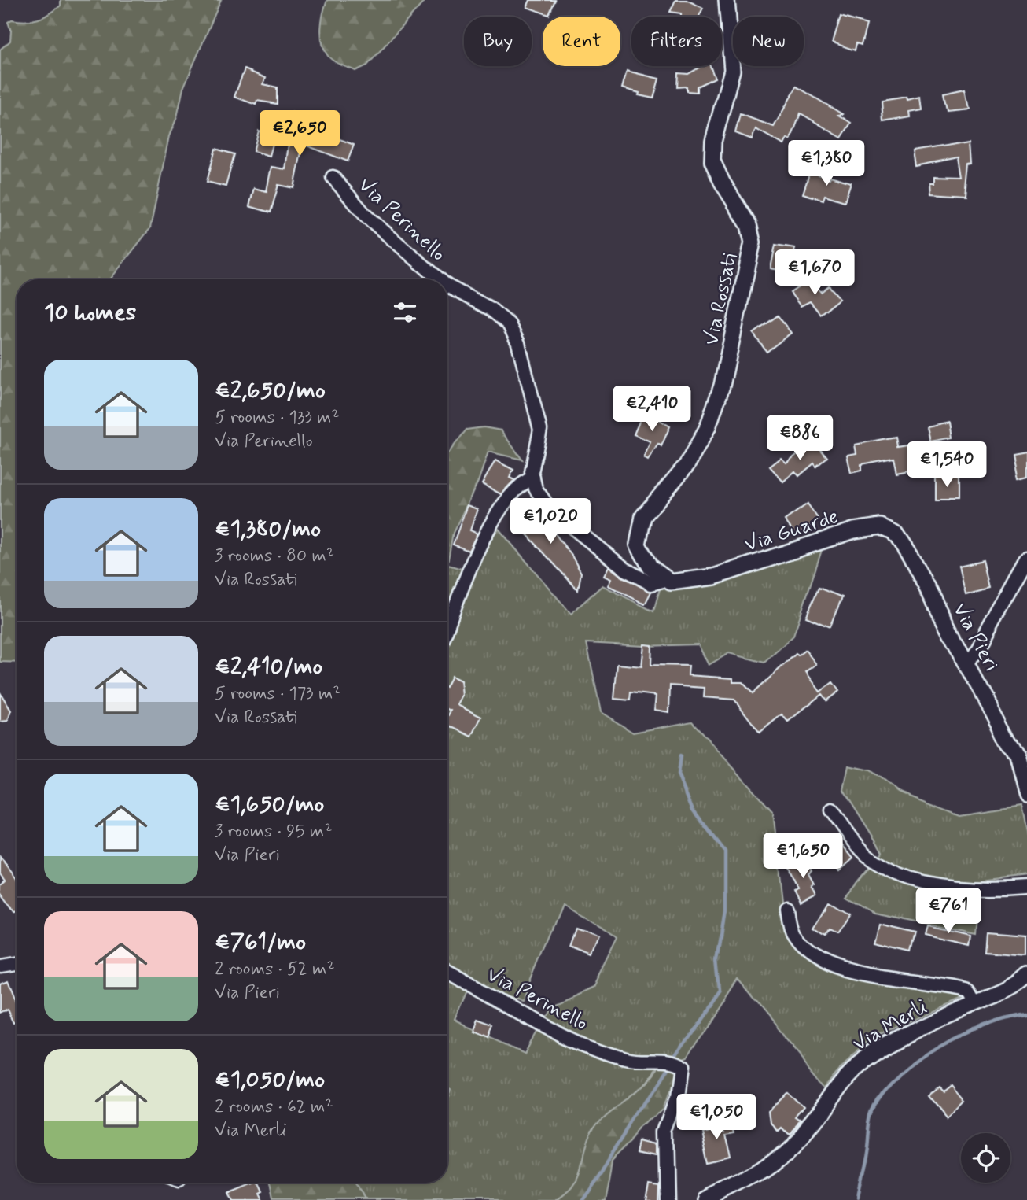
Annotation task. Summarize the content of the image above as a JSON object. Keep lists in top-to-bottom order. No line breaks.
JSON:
{"streets":{"street":["Via Perinello","Via Rossati","Via Guarde","Via Pieri","Via Merli"]},"crossings":[["Via Rossati","Via Guarde"],["Via Guarde","Via Pieri"]],"page":{"chip":["Buy","Rent","Filters","New"],"price":["€2,650","€1,380","€1,670","€2,410","€886","€1,540","€1,020","€1,650","€761","€1,050"],"heading":"10 homes","list":[{"name":"€2,650/mo","note":"5 rooms · 133 m² · Via Perinello"},{"name":"€1,380/mo","note":"3 rooms · 80 m² · Via Rossati"},{"name":"€2,410/mo","note":"5 rooms · 173 m² · Via Rossati"},{"name":"€1,650/mo","note":"3 rooms · 95 m² · Via Pieri"},{"name":"€761/mo","note":"2 rooms · 52 m² · Via Pieri"},{"name":"€1,050/mo","note":"2 rooms · 62 m² · Via Merli"}]}}
